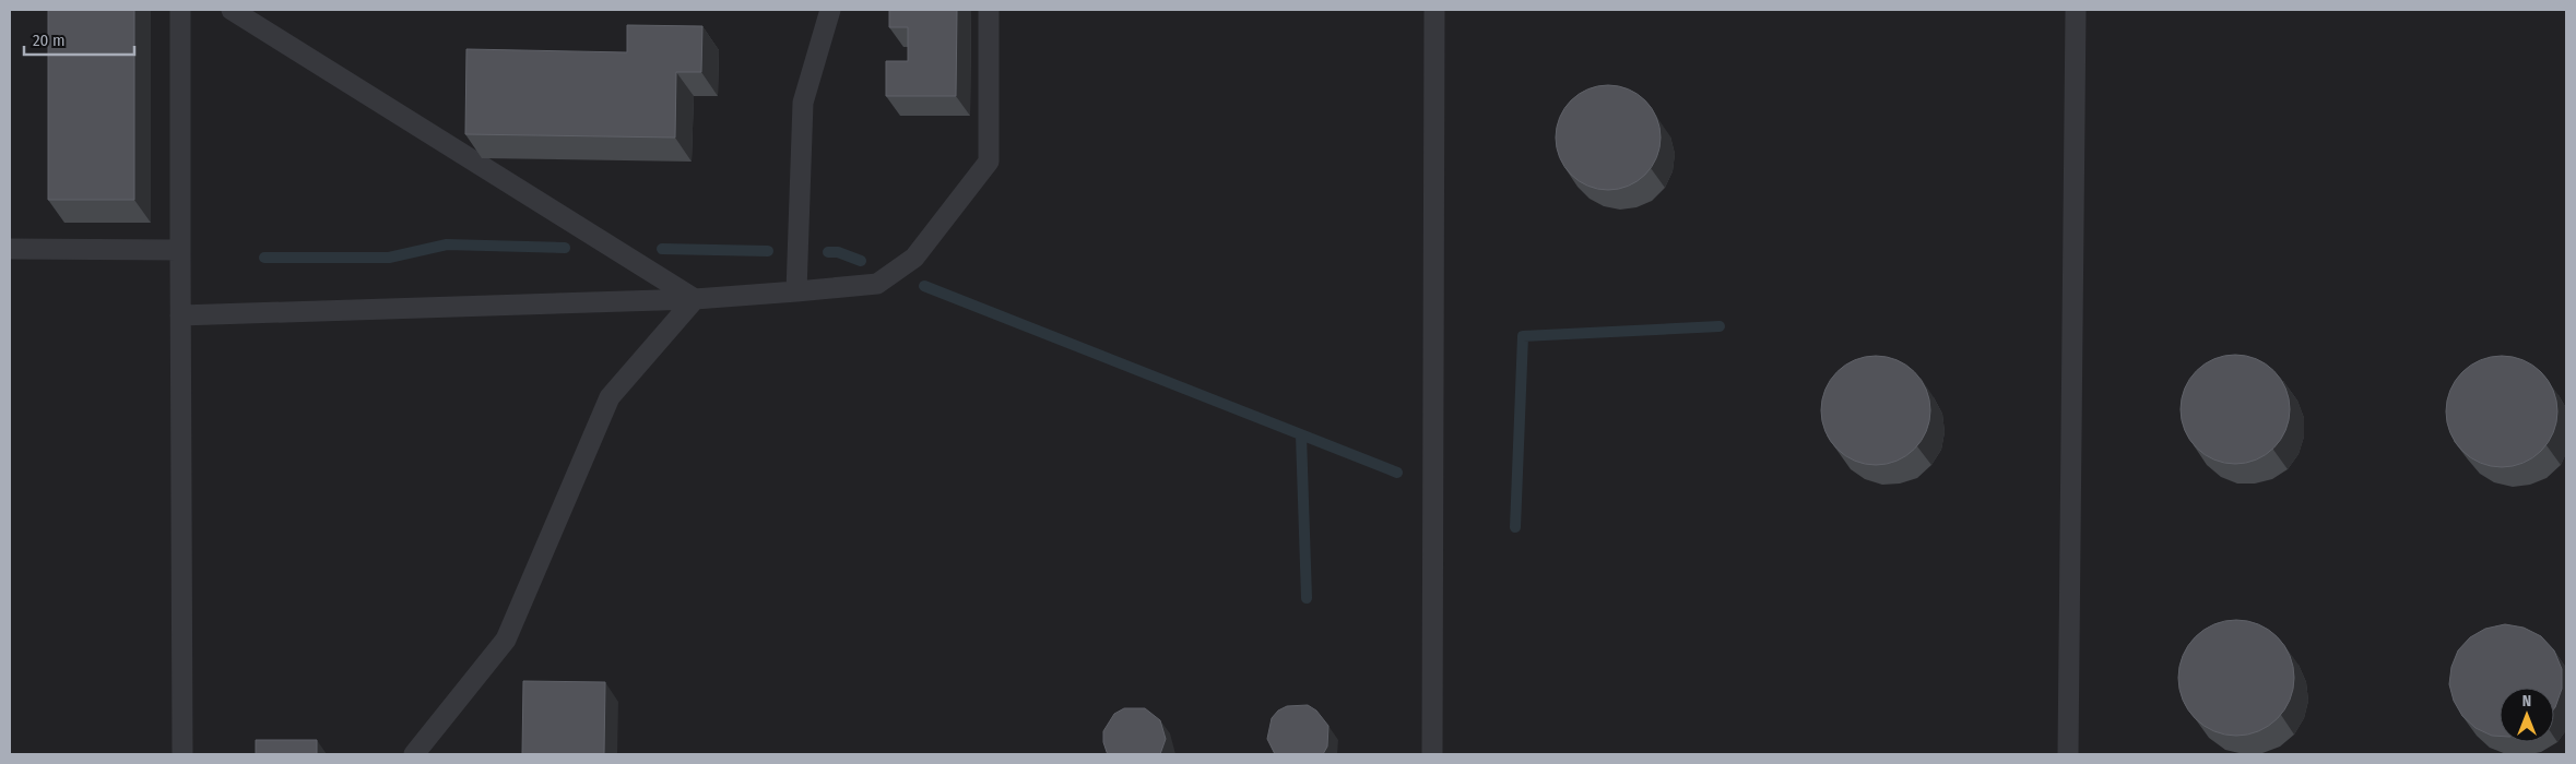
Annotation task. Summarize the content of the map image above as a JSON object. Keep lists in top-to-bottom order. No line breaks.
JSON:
{"scale_bar":"20 m","north":"top"}
